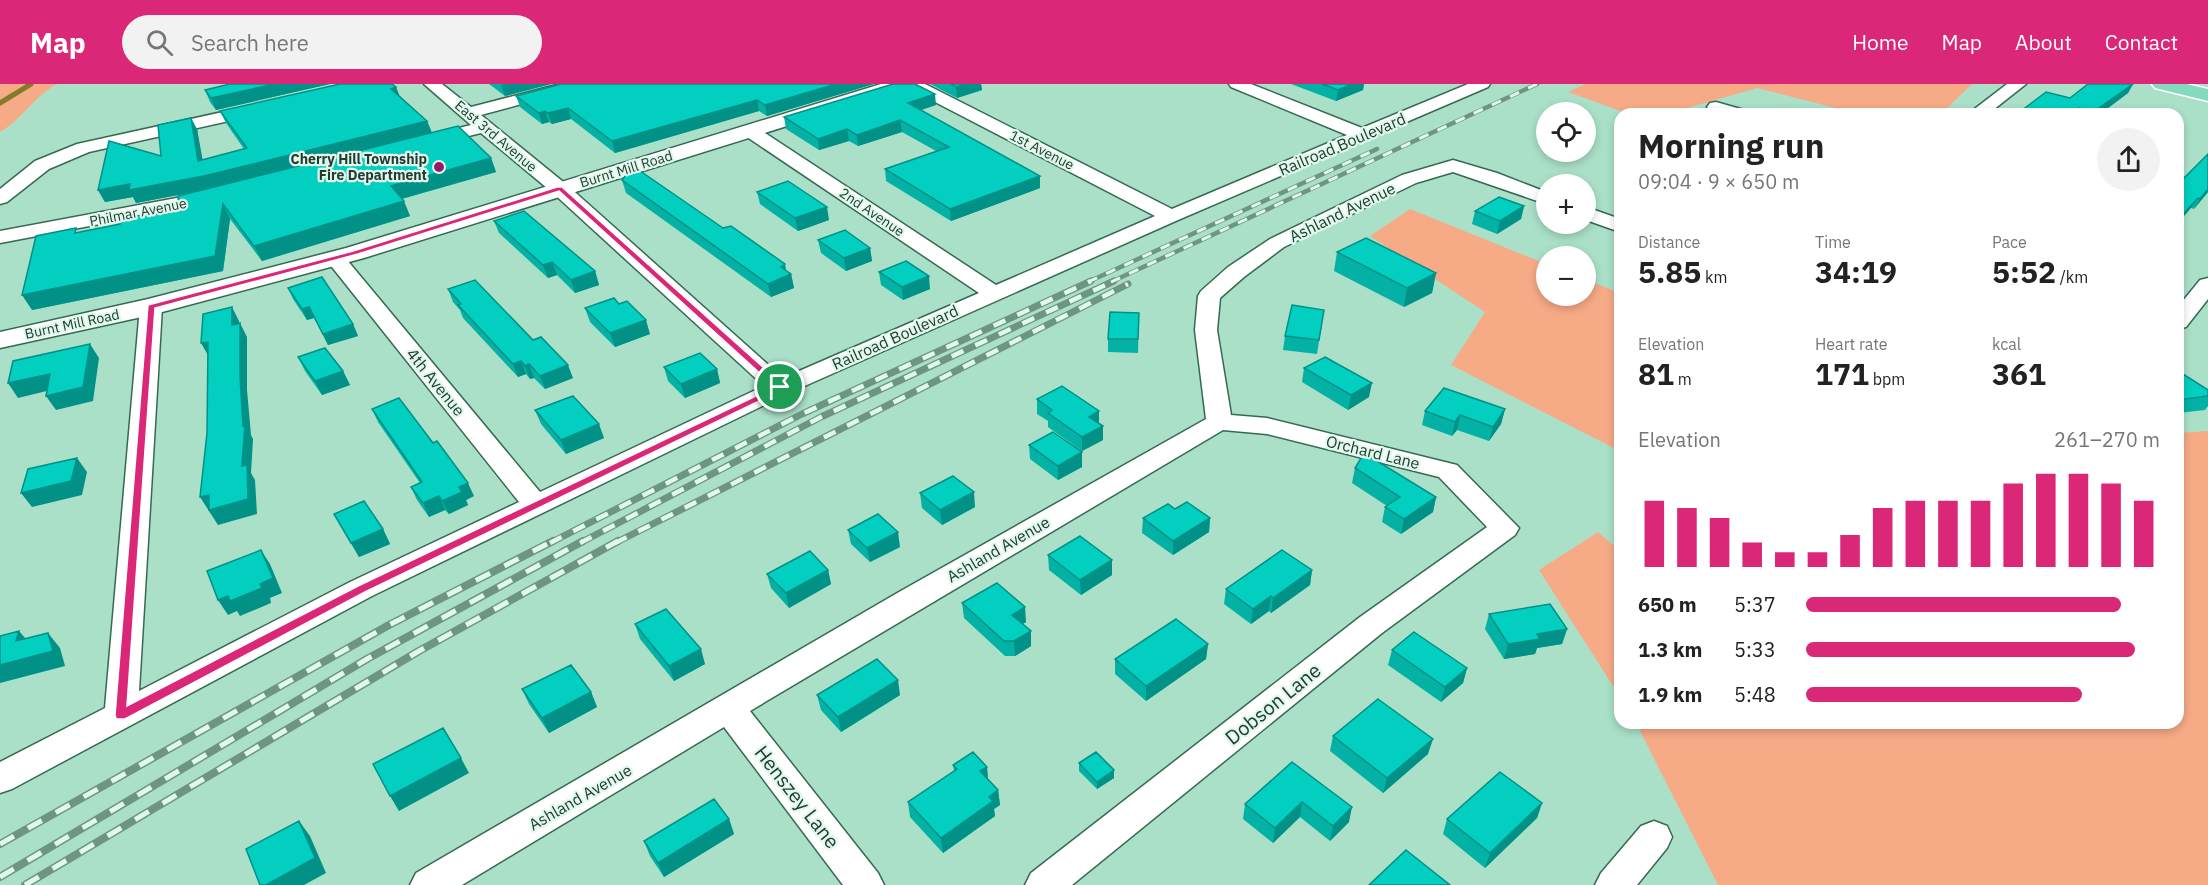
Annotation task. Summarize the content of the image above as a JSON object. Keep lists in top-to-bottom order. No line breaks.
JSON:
{"streets":{"main road":["Burnt Mill Road"],"street":["East 3rd Avenue","Railroad Boulevard","1st Avenue","Philmar Avenue","2nd Avenue","Ashland Avenue","4th Avenue","Orchard Lane","Dobson Lane","Henszey Lane"]},"crossings":[["East 3rd Avenue","Railroad Boulevard"],["East 3rd Avenue","Burnt Mill Road"],["Railroad Boulevard","1st Avenue"],["Railroad Boulevard","2nd Avenue"],["Railroad Boulevard","4th Avenue"],["Burnt Mill Road","2nd Avenue"],["Burnt Mill Road","4th Avenue"],["Ashland Avenue","Orchard Lane"],["Ashland Avenue","Henszey Lane"],["Orchard Lane","Dobson Lane"]],"places":["Cherry Hill Township Fire Department"],"page":{"header":"Map","search":"Search here","nav":["Home","Map","About","Contact"],"map_buttons":["+","−"],"heading":["Morning run","09:04 · 9 × 650 m"],"stats":[["Distance","5.85 km"],["Time","34:19"],["Pace","5:52 /km"],["Elevation","81 m"],["Heart rate","171 bpm"],["kcal","361"]],"chart":["Elevation","261–270 m"],"list":[{"name":"650 m","note":"5:37"},{"name":"1.3 km","note":"5:33"},{"name":"1.9 km","note":"5:48"}]}}
